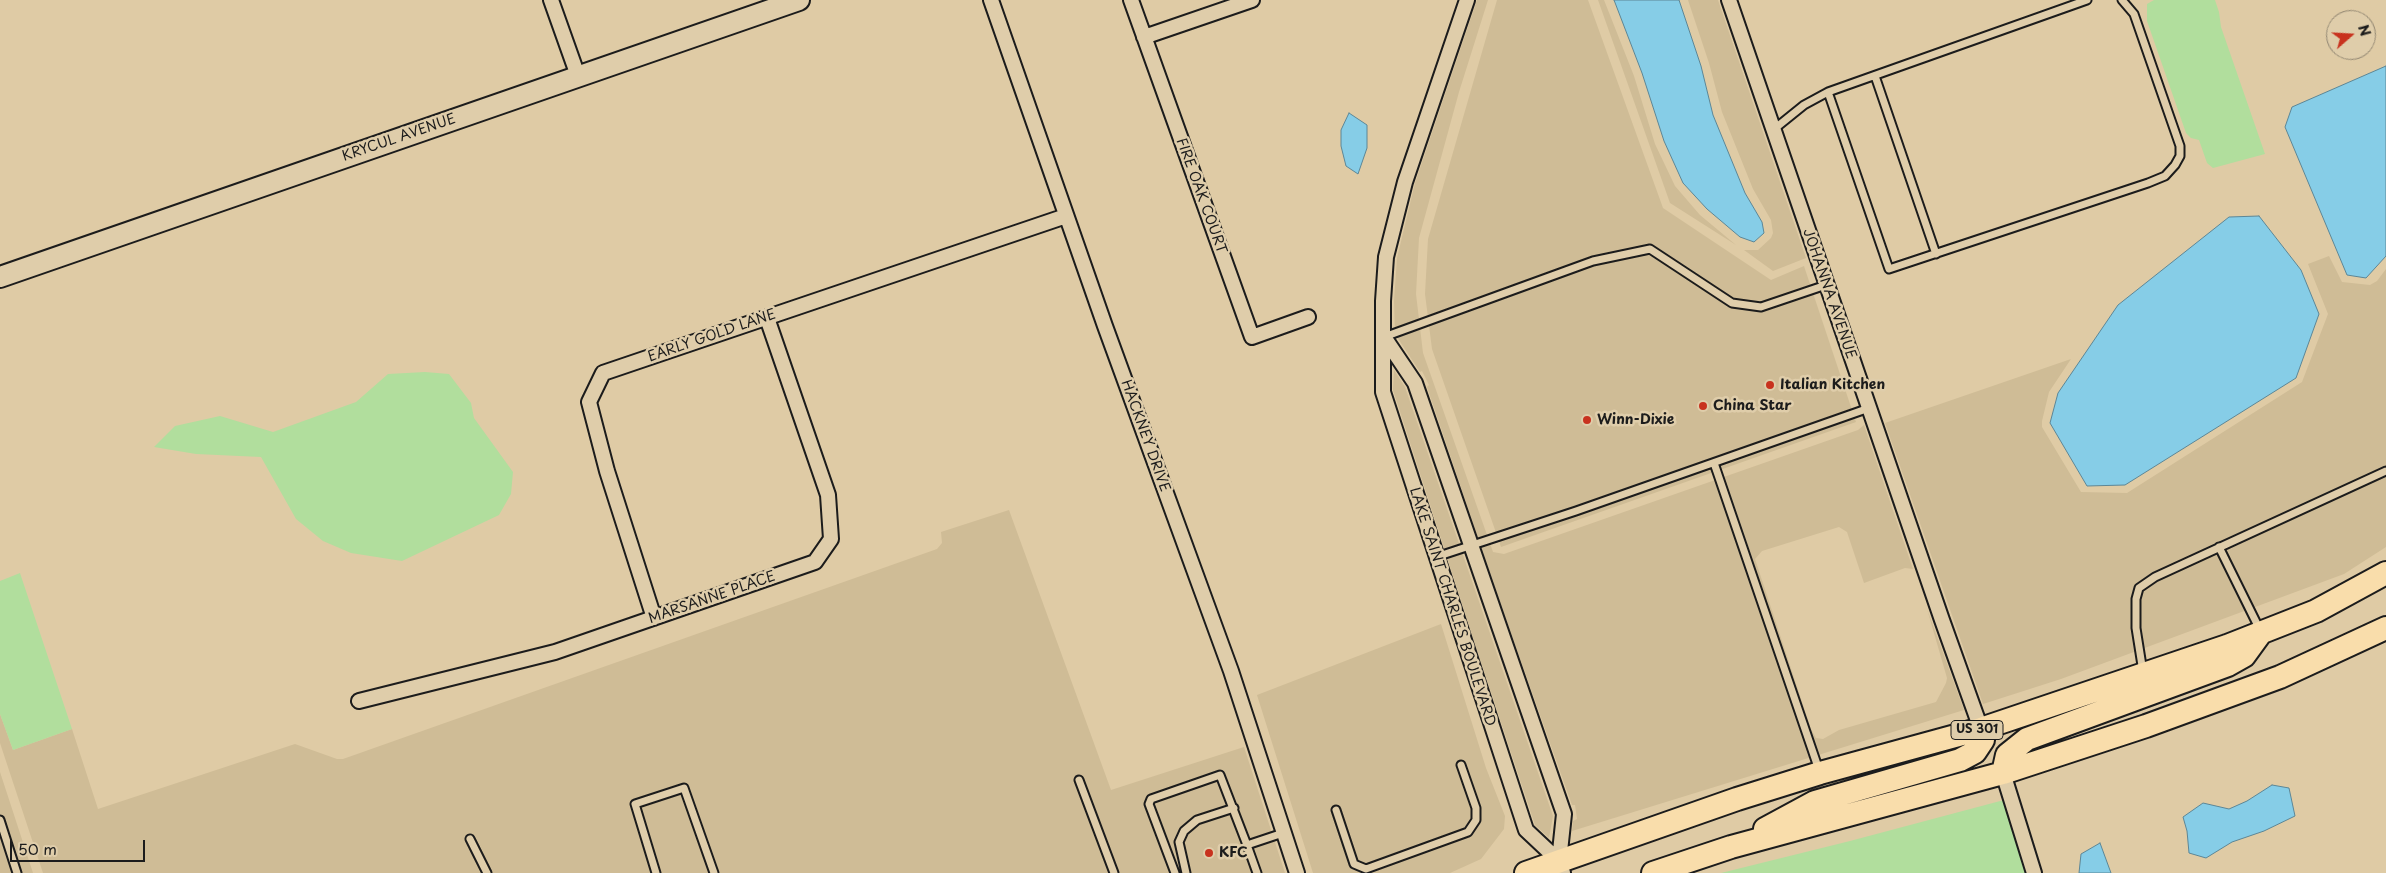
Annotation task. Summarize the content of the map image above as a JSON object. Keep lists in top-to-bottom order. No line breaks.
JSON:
{"streets":{"main road":["US 301"],"street":["KRYCUL AVENUE","FIRE OAK COURT","JOHANNA AVENUE","EARLY GOLD LANE","HACKNEY DRIVE","MARSANNE PLACE","LAKE SAINT CHARLES BOULEVARD"]},"crossings":[["JOHANNA AVENUE","US 301"],["EARLY GOLD LANE","HACKNEY DRIVE"],["EARLY GOLD LANE","MARSANNE PLACE"],["LAKE SAINT CHARLES BOULEVARD","US 301"]],"places":["Italian Kitchen","China Star","Winn-Dixie","KFC"],"scale_bar":"50 m","north":"right"}
